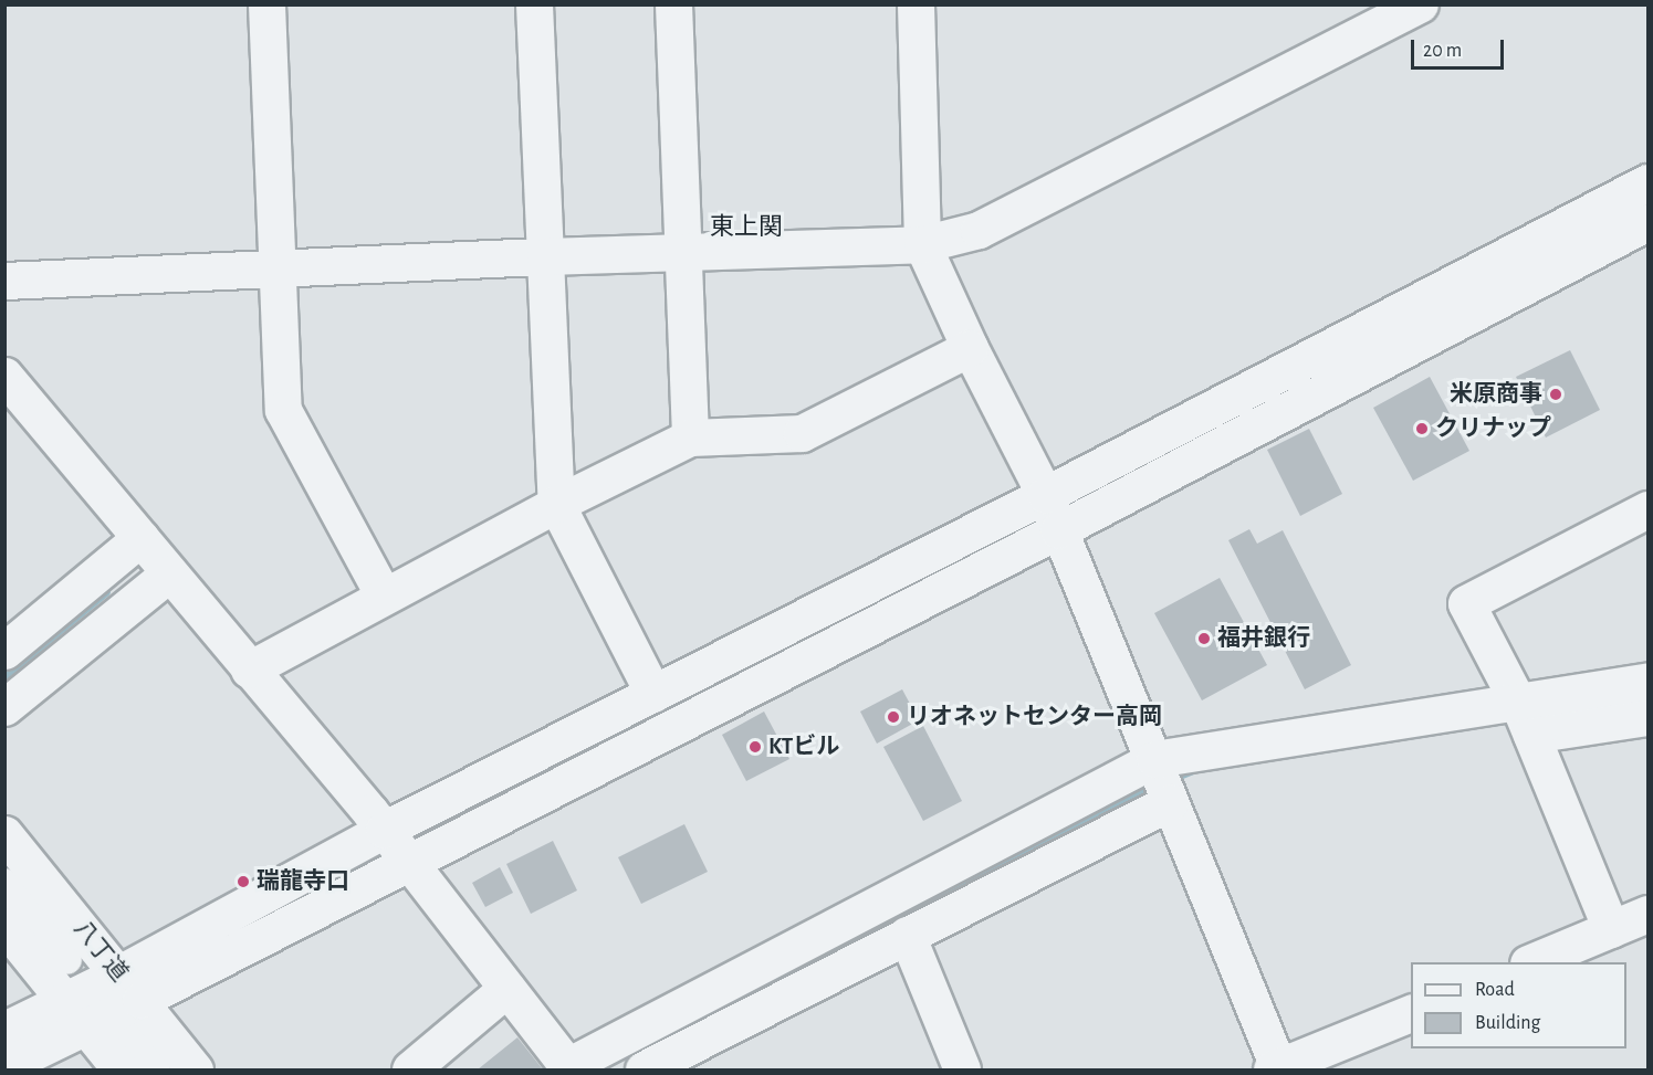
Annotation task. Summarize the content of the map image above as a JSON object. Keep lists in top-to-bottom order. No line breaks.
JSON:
{"streets":{"street":["八丁道"]},"districts":["東上関"],"places":["米原商事","クリナップ","福井銀行","リオネットセンター高岡","KTビル","瑞龍寺口"],"legend":["Road","Building"],"scale_bar":"20 m"}
